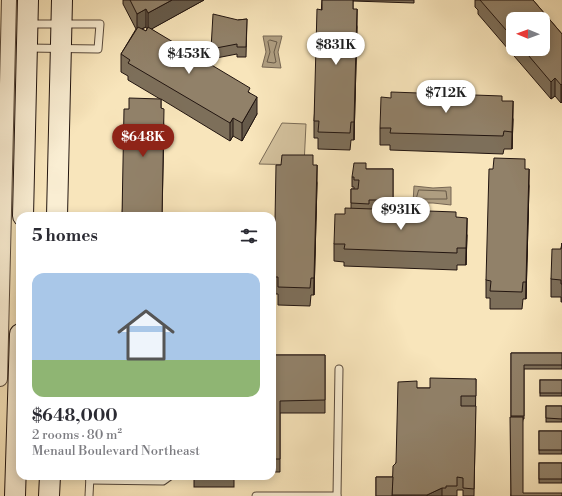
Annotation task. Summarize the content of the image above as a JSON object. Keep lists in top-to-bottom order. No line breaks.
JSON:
{"north":"left","page":{"price":["$831K","$453K","$712K","$648K","$931K"],"heading":"5 homes","list":[{"name":"$648,000","note":"2 rooms · 80 m² · Menaul Boulevard Northeast"}]}}
